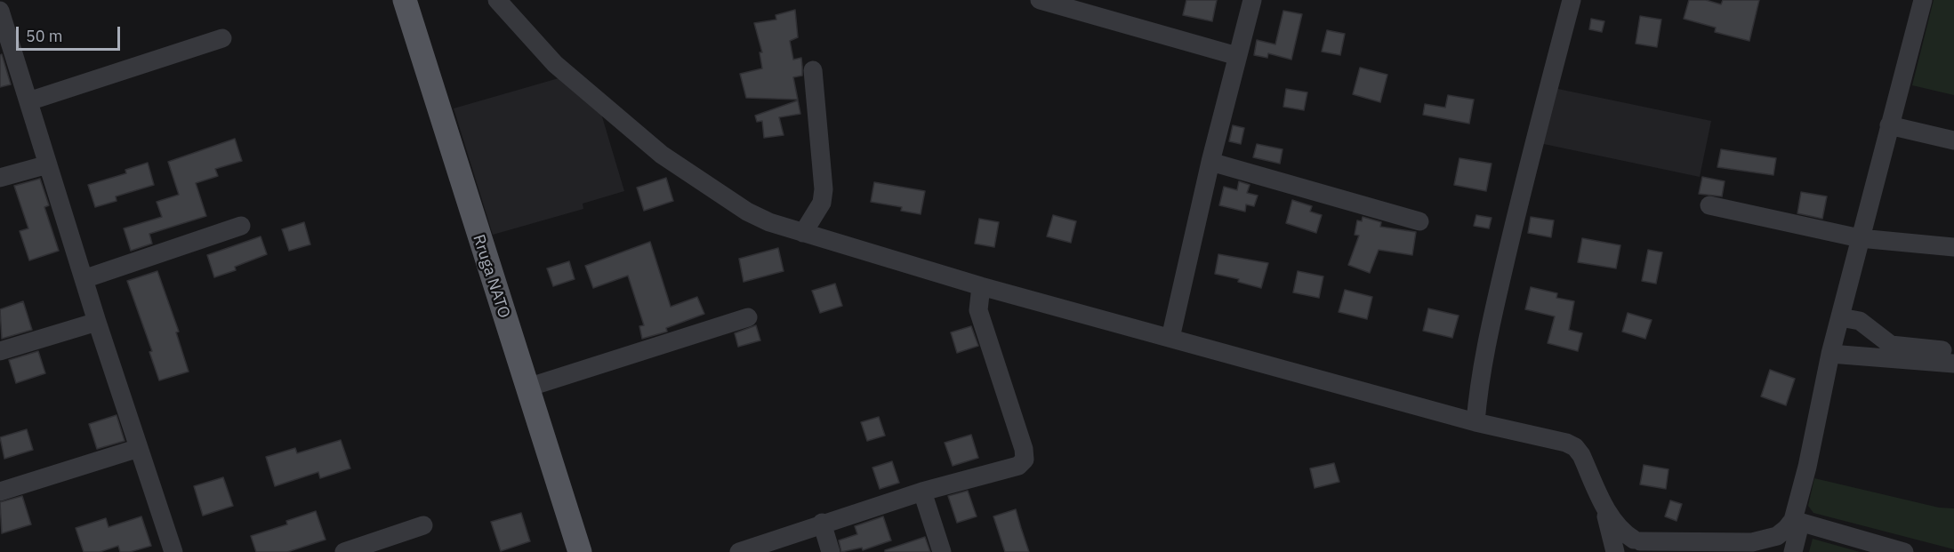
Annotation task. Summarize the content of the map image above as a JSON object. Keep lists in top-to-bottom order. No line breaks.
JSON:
{"streets":{"main road":["Rruga NATO"]},"scale_bar":"50 m"}
